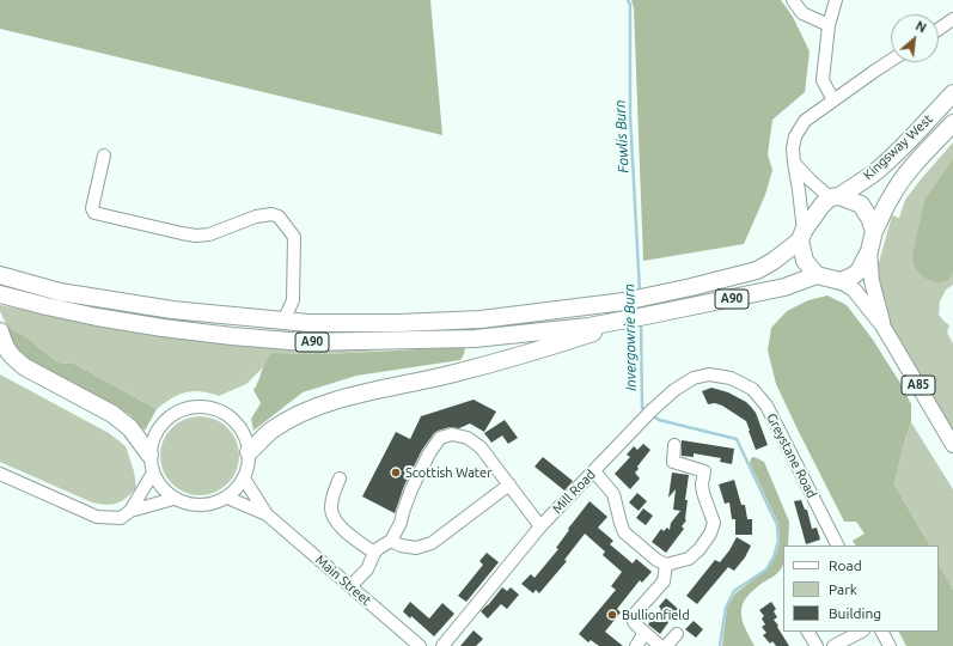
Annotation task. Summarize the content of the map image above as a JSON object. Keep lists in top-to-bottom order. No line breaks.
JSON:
{"streets":{"highway":["Kingsway West","A90"],"main road":["A85"],"street":["Greystane Road","Mill Road","Main Street"]},"crossings":[["Kingsway West","A90"],["Kingsway West","A85"],["A90","A85"],["Greystane Road","Mill Road"]],"water":["Fowlis Burn","Invergowrie Burn"],"places":["Scottish Water","Bullionfield"],"legend":["Road","Park","Building"],"north":"top right"}
